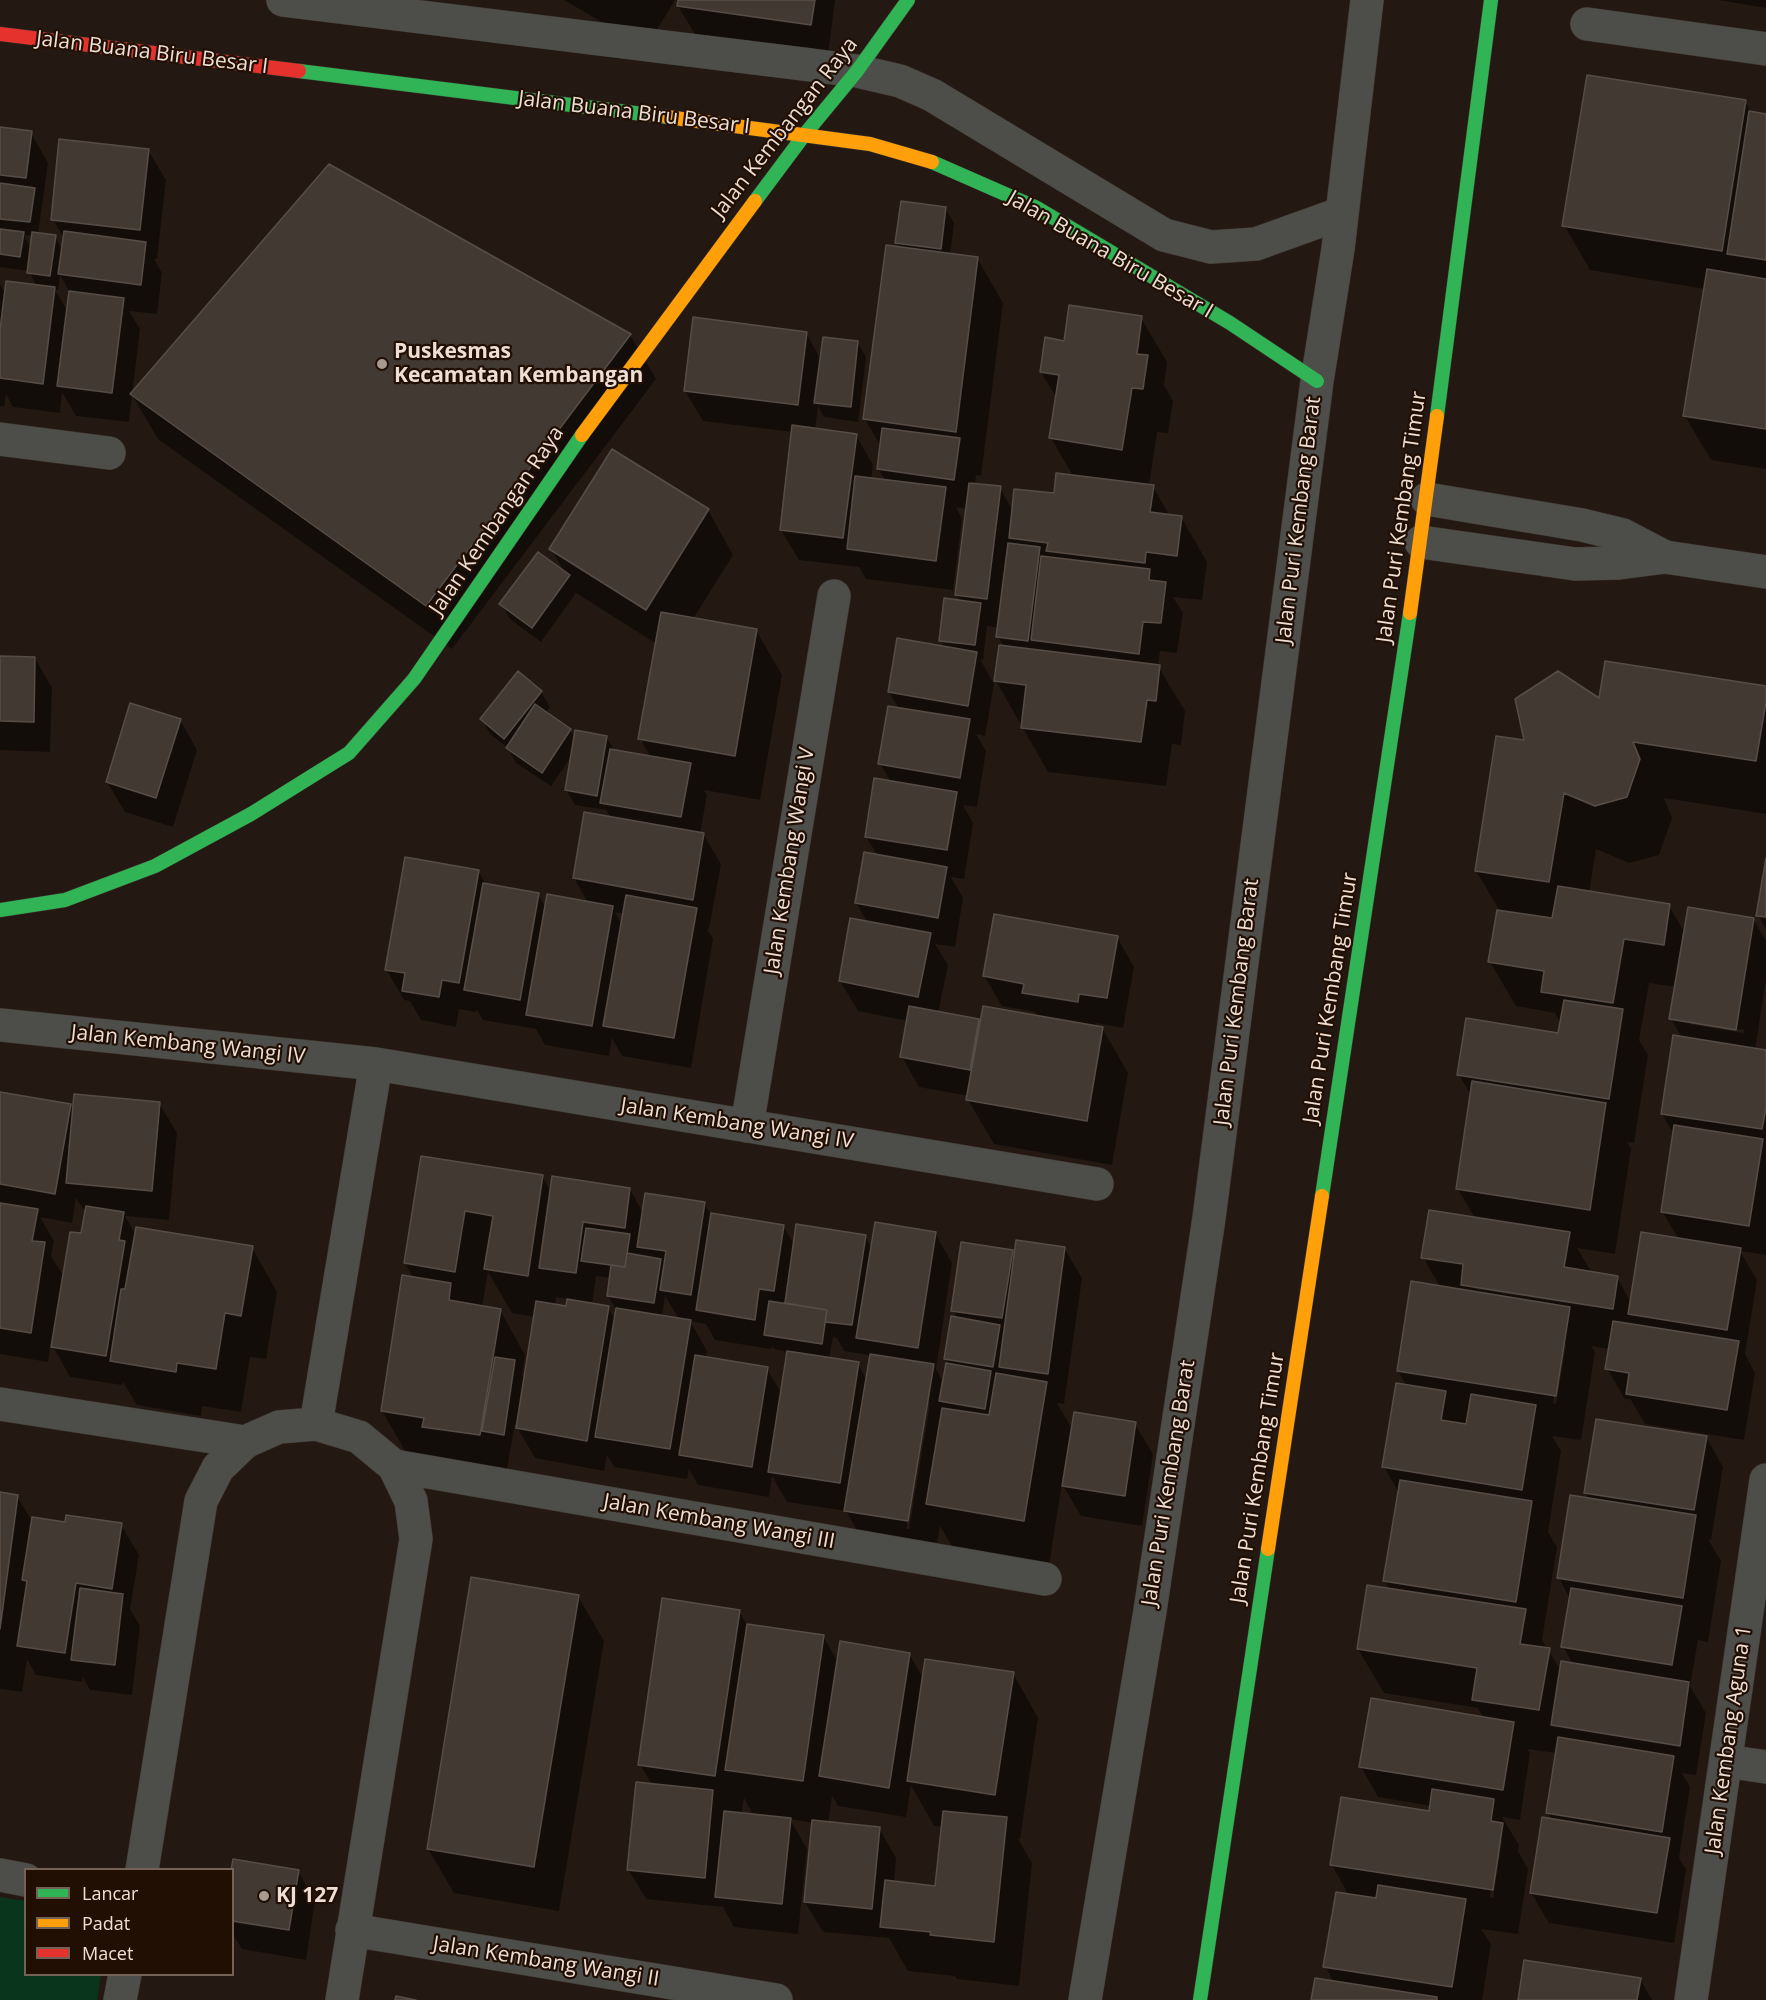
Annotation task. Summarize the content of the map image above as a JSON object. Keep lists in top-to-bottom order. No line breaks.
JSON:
{"streets":{"street":["Jalan Buana Biru Besar I","Jalan Kembangan Raya","Jalan Puri Kembang Timur","Jalan Puri Kembang Barat","Jalan Kembang Wangi V","Jalan Kembang Wangi IV","Jalan Kembang Wangi III","Jalan Kembang Aguna 1","Jalan Kembang Wangi II"]},"crossings":[["Jalan Buana Biru Besar I","Jalan Kembangan Raya"],["Jalan Buana Biru Besar I","Jalan Puri Kembang Barat"],["Jalan Kembang Wangi V","Jalan Kembang Wangi IV"]],"places":["Puskesmas Kecamatan Kembangan","KJ 127"],"legend":["Lancar","Padat","Macet"]}
